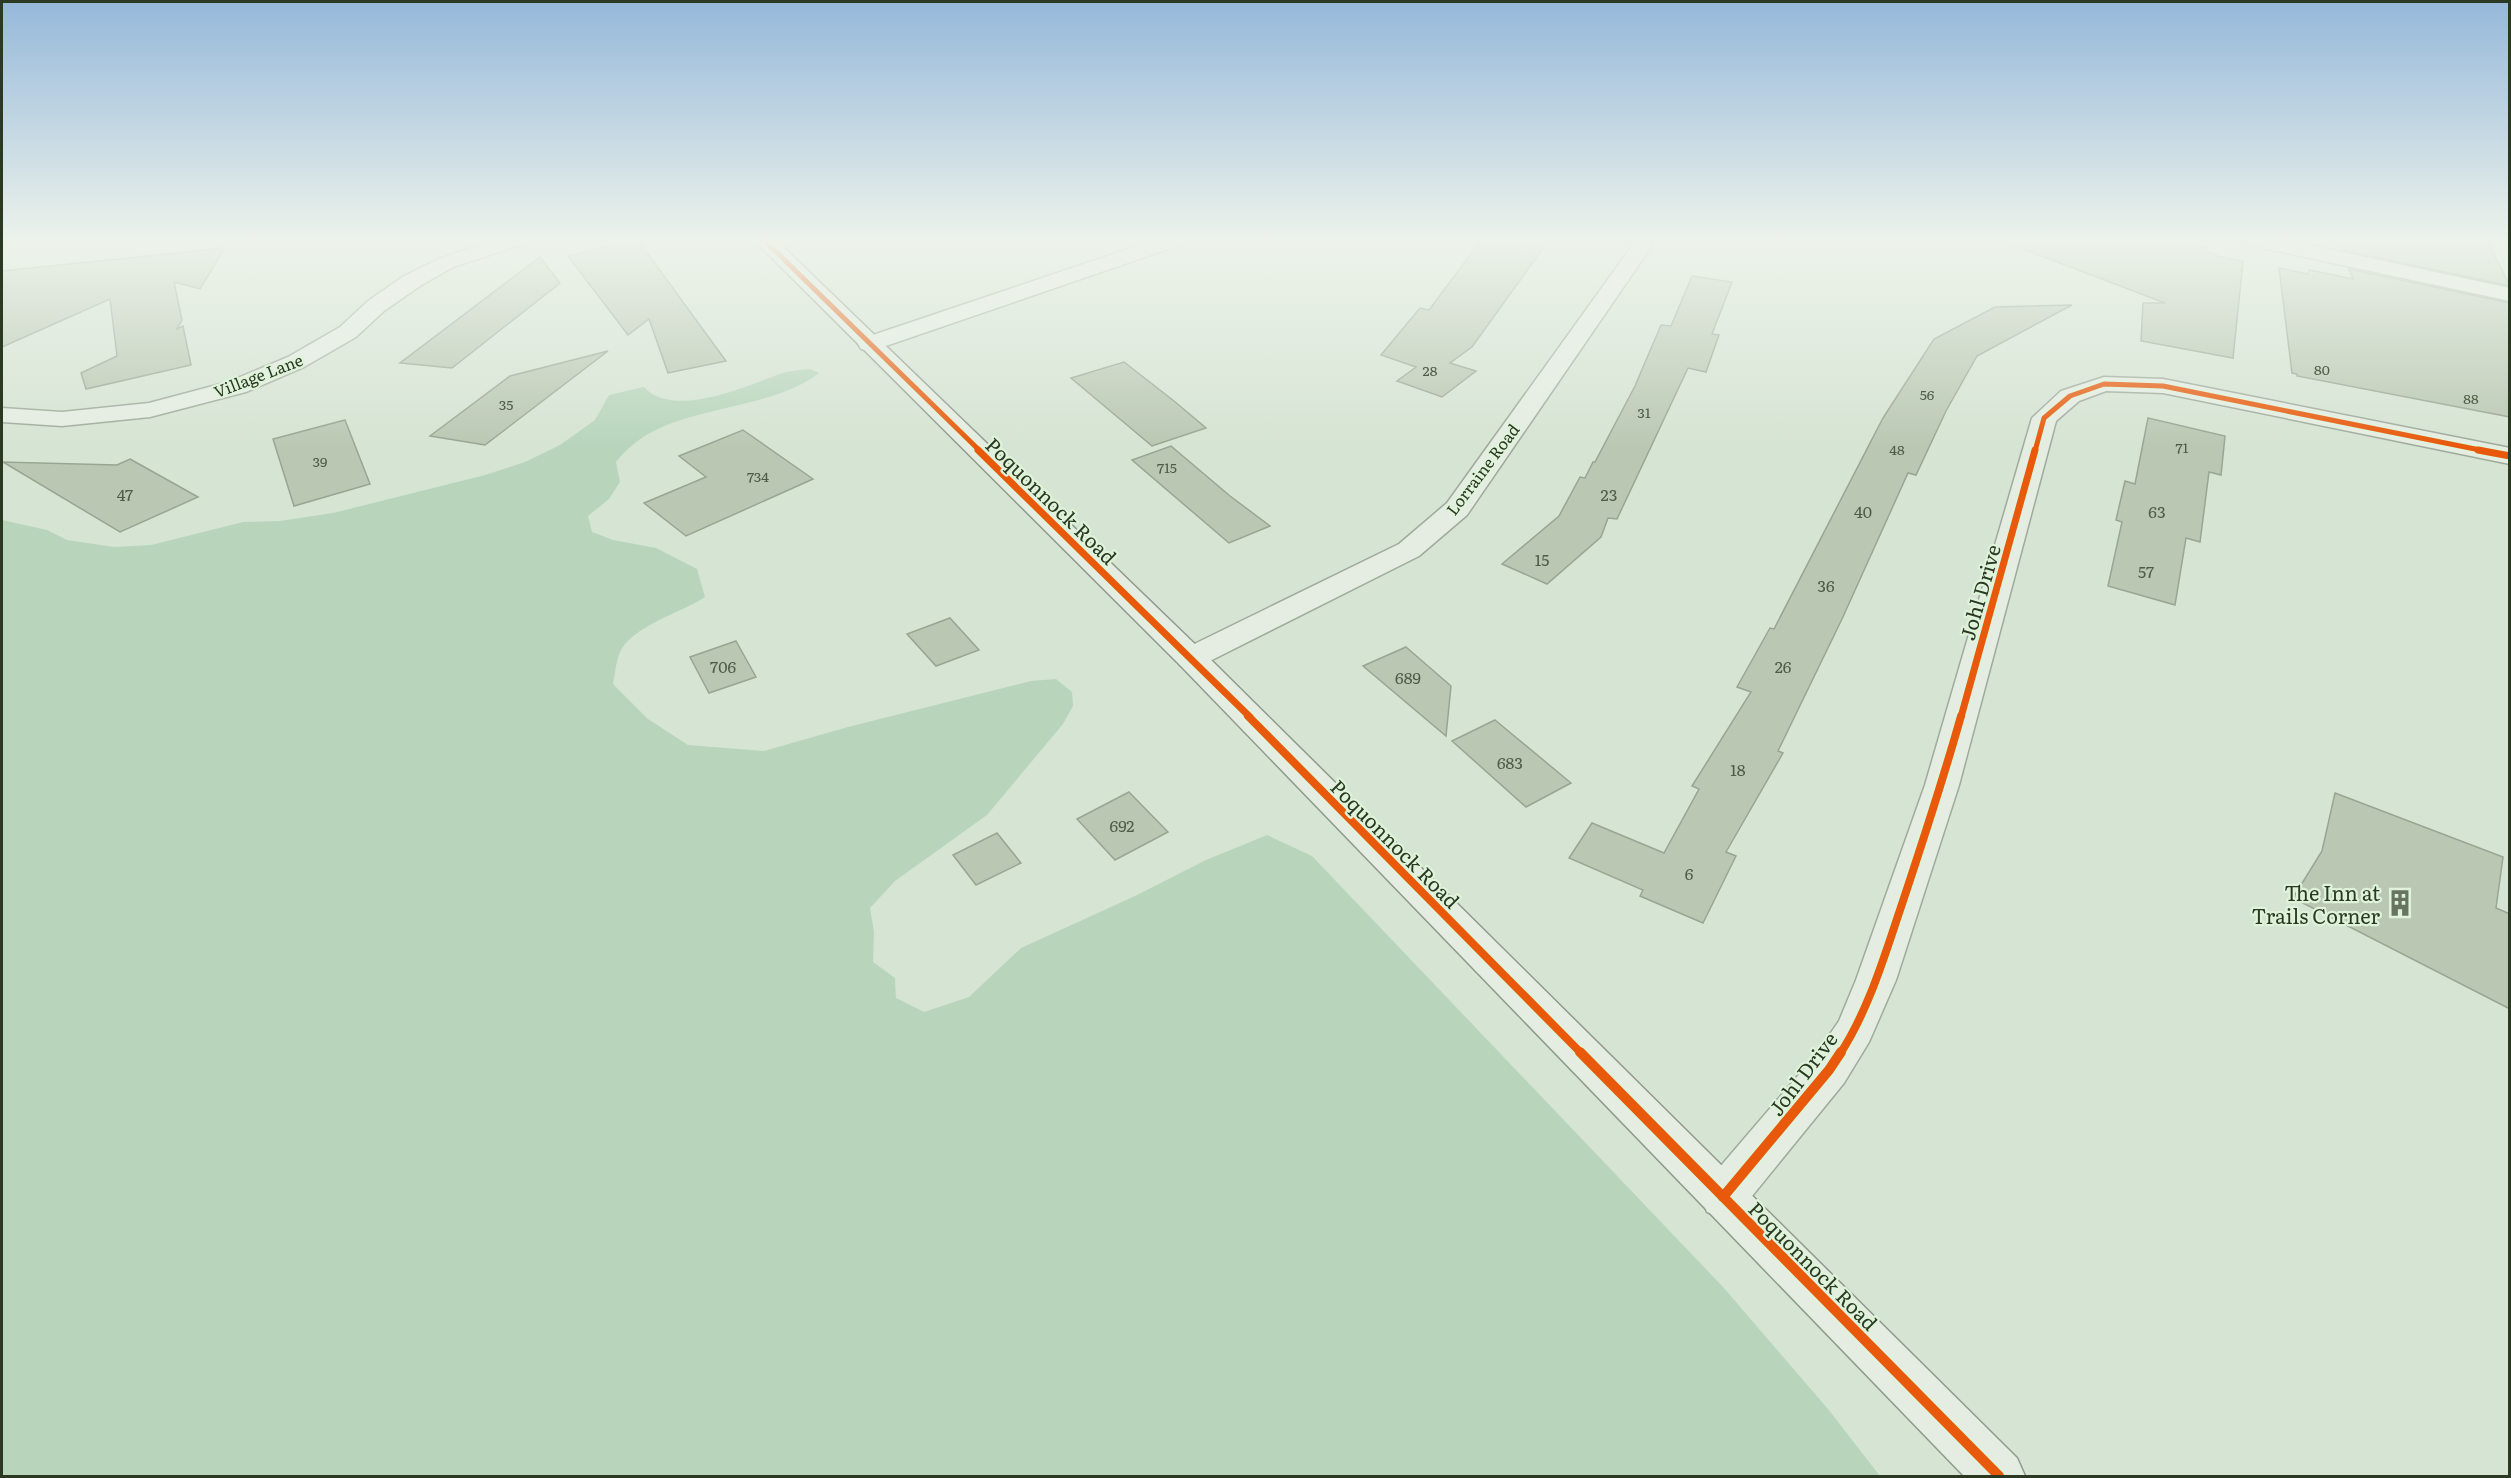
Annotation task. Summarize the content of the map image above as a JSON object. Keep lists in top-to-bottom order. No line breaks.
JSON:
{"streets":{"street":["Village Lane","Lorraine Road","Poquonnock Road","Johl Drive"]},"crossings":[["Lorraine Road","Poquonnock Road"],["Poquonnock Road","Johl Drive"]],"places":{"building":["The Inn at Trails Corner"]},"house_numbers":["80","28","56","88","35","31","71","48","39","715","734","47","23","40","63","15","57","36","706","26","689","683","18","692","6"]}
